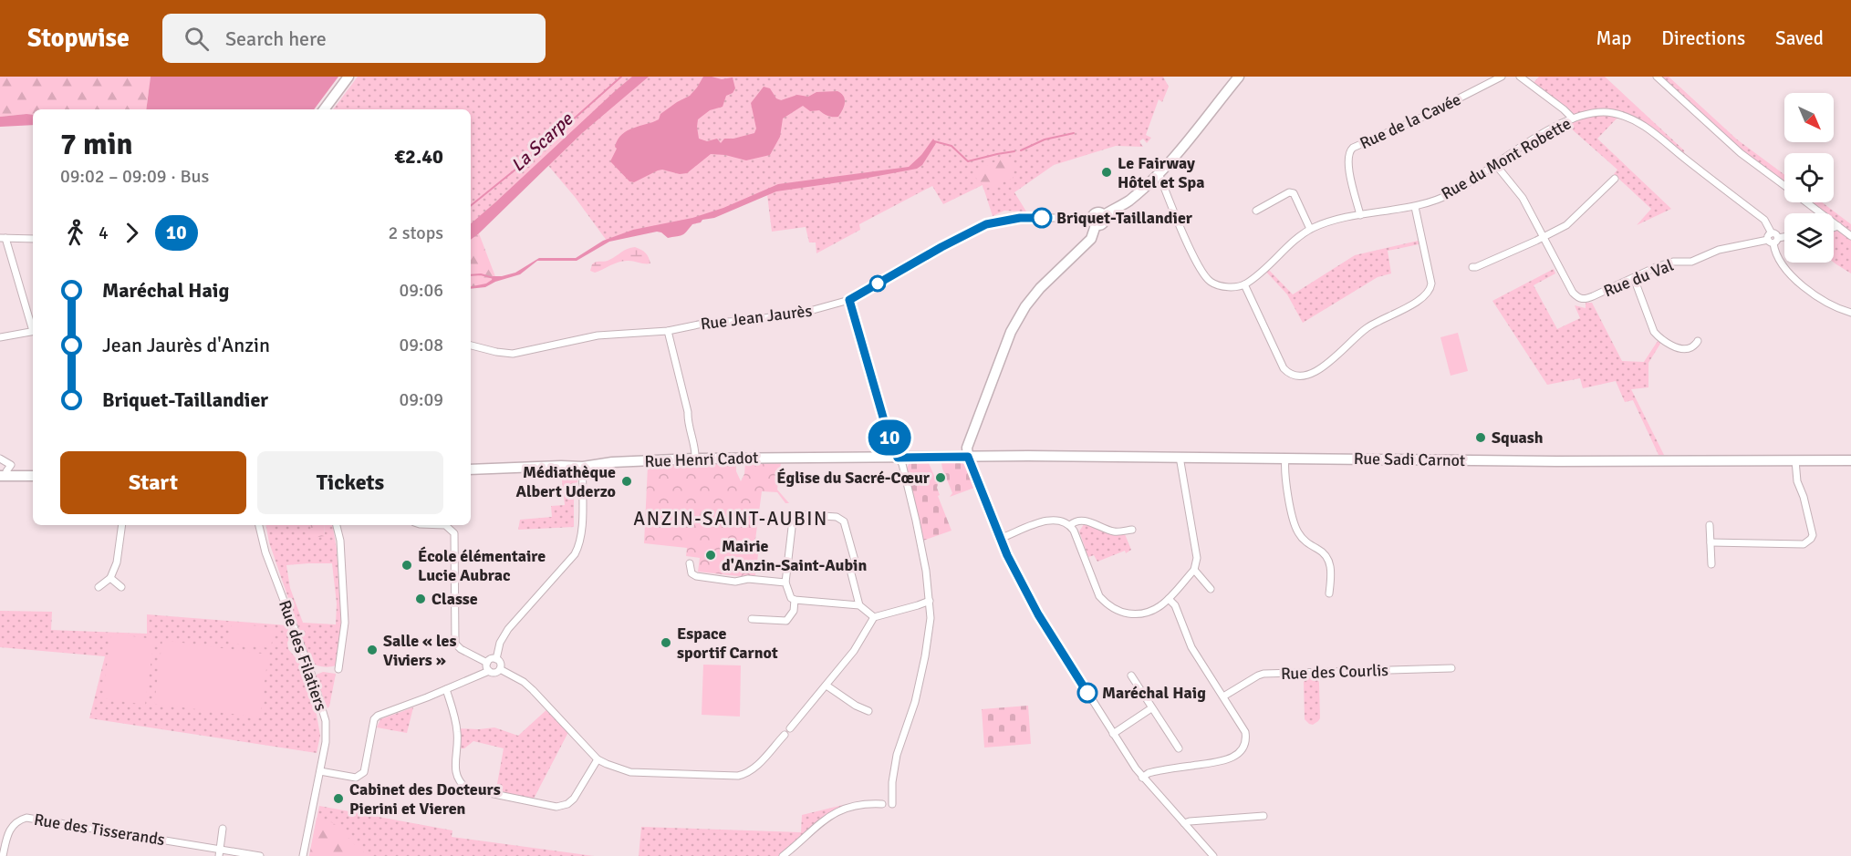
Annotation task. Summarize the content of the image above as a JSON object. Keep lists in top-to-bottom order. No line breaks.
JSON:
{"streets":{"main road":["Rue Henri Cadot","Rue Sadi Carnot"],"street":["Rue de la Cavée","Rue du Mont Robette","Rue du Val","Rue Jean Jaurès","Rue des Filatiers","Rue des Courlis","Rue des Tisserands"]},"crossings":[["Rue de la Cavée","Rue du Mont Robette"],["Rue du Mont Robette","Rue du Val"],["Rue Henri Cadot","Rue Sadi Carnot"]],"districts":["ANZIN-SAINT-AUBIN"],"water":["La Scarpe"],"places":["Le Fairway Hôtel et Spa","Briquet-Taillandier","Squash","Église du Sacré-Cœur","Médiathèque Albert Uderzo","Mairie d'Anzin-Saint-Aubin","École élémentaire Lucie Aubrac","Classe","Espace sportif Carnot","Salle « les Viviers »","Maréchal Haig","Cabinet des Docteurs Pierini et Vieren"],"lines":["bus line 10"],"north":"bottom right","page":{"header":"Stopwise","search":"Search here","nav":["Map","Directions","Saved"],"on_map":"10","heading":["7 min","09:02 – 09:09 · Bus","€2.40"],"legs":["4","10","2 stops"],"list":[{"name":"Maréchal Haig","value":"09:06"},{"name":"Jean Jaurès d'Anzin","value":"09:08"},{"name":"Briquet-Taillandier","value":"09:09"}],"buttons":["Start","Tickets"]}}
